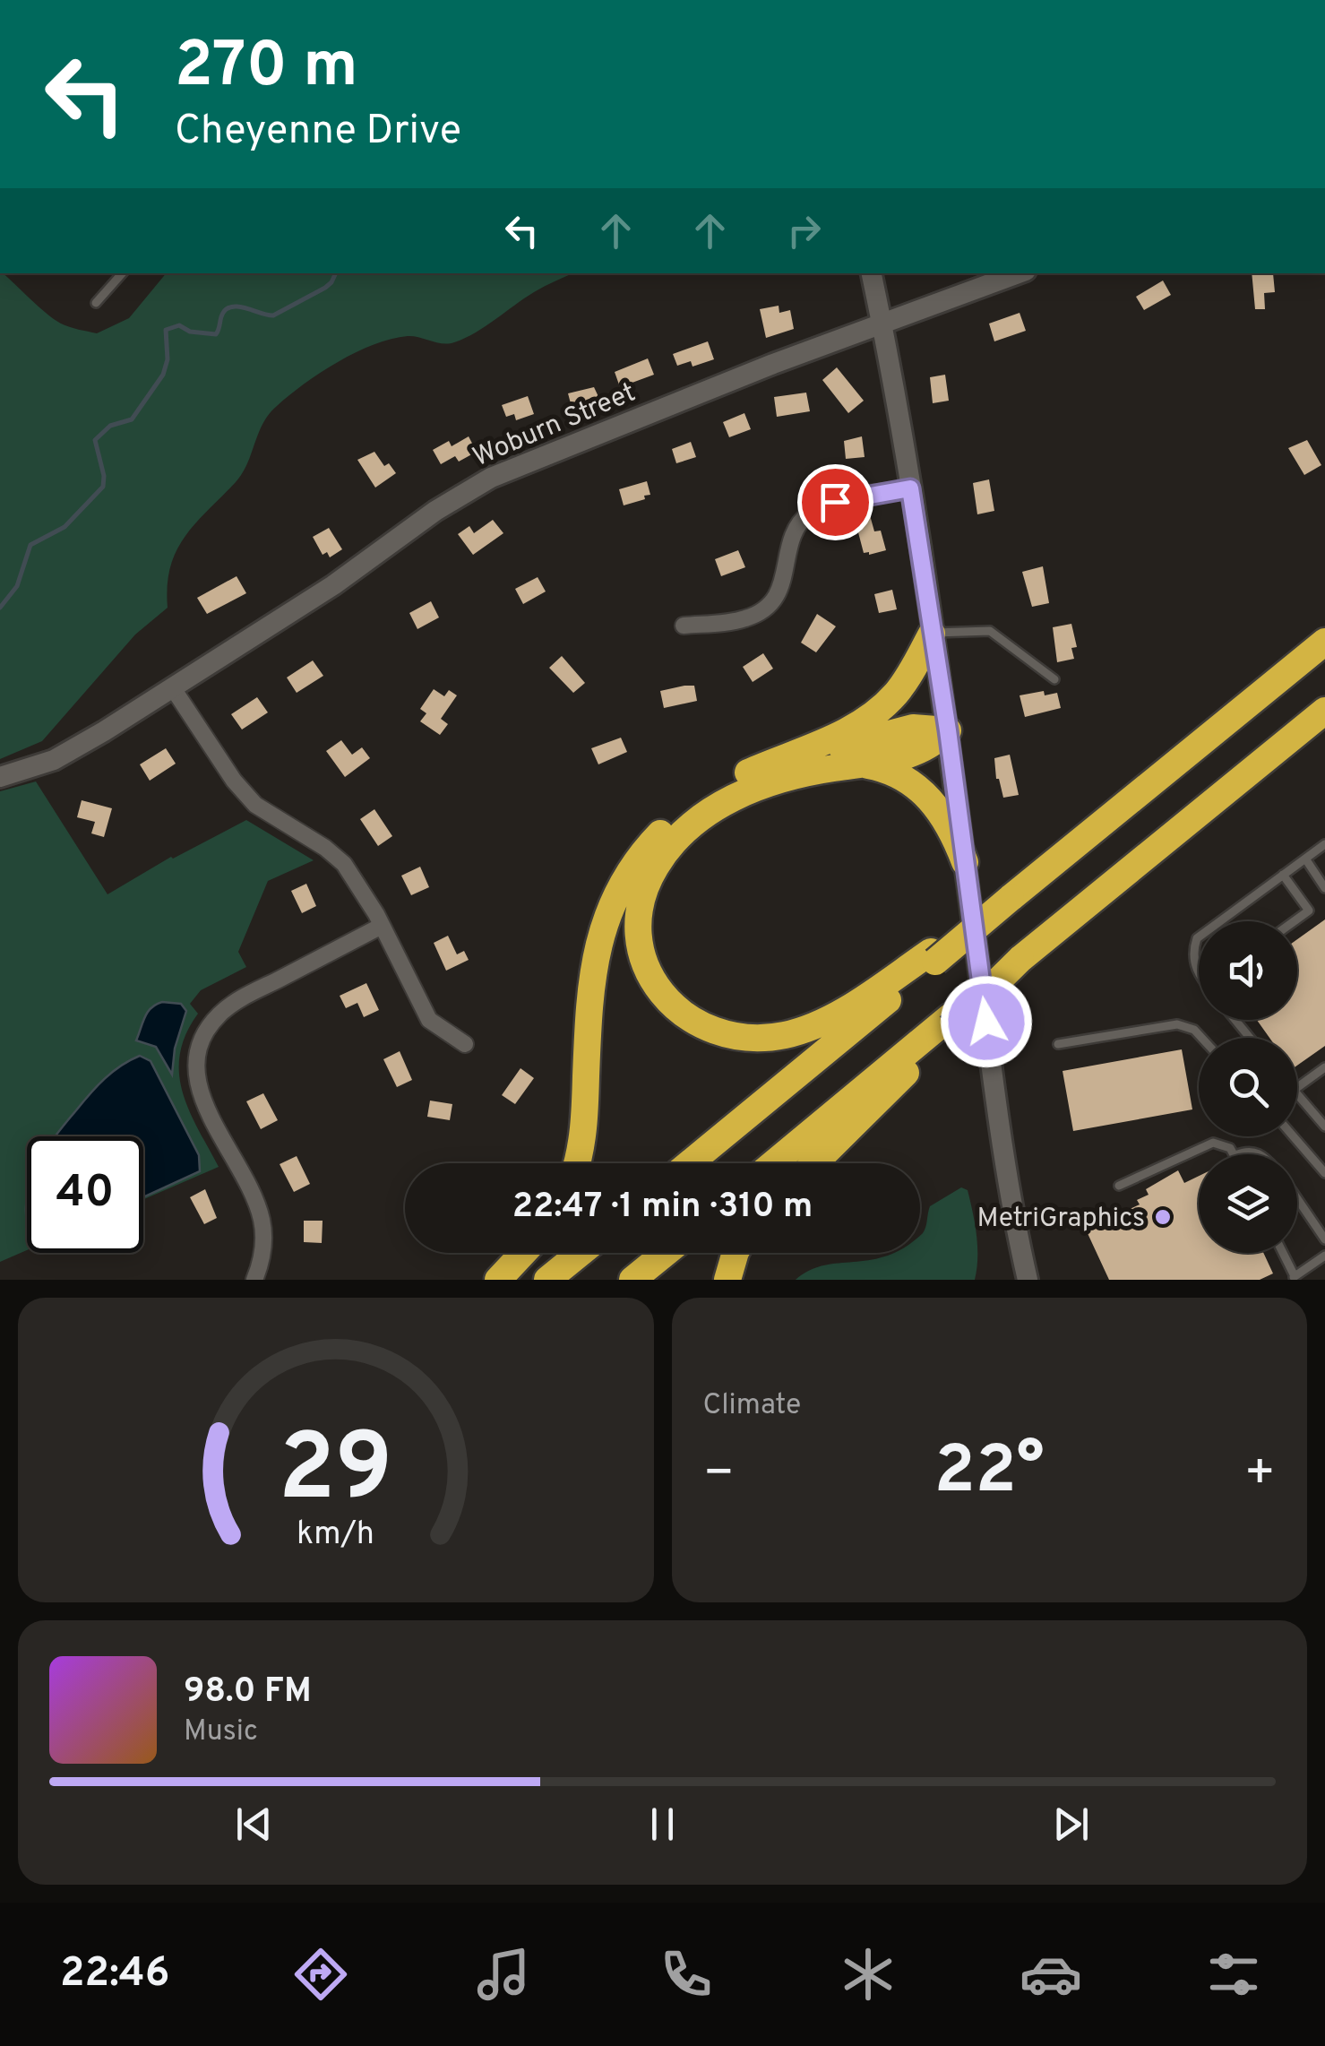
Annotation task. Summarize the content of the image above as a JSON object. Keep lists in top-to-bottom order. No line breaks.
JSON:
{"streets":{"street":["Woburn Street"]},"places":["MetriGraphics"],"page":{"turn":["270 m","Cheyenne Drive"],"limit":"40","trip":"22:47 · 1 min · 310 m","tile":"Climate","heat":["−","22°","+"],"song":["98.0 FM","Music"],"tabs":"22:46","gauge":["29","km/h"]}}
